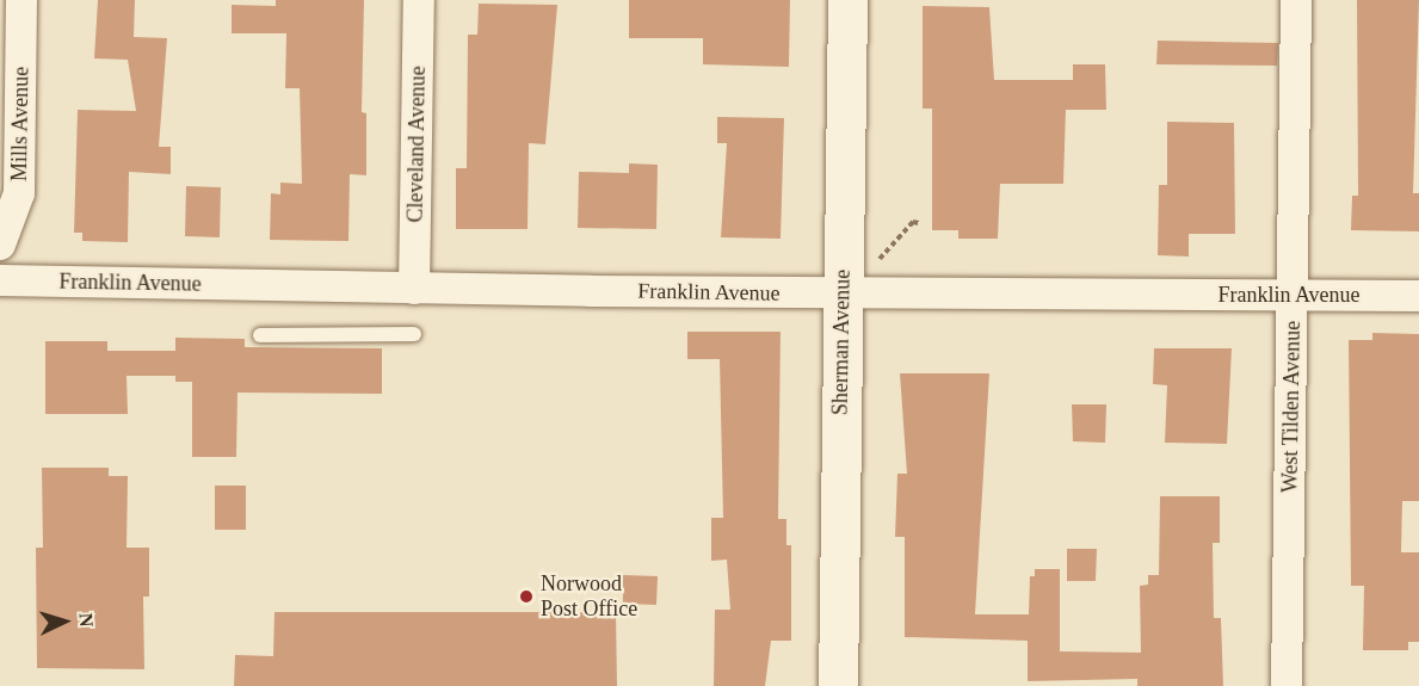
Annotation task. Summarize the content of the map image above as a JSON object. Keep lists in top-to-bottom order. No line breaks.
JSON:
{"streets":{"street":["Mills Avenue","Cleveland Avenue","Franklin Avenue","Sherman Avenue","West Tilden Avenue"]},"crossings":[["Cleveland Avenue","Franklin Avenue"],["Franklin Avenue","Sherman Avenue"],["Franklin Avenue","West Tilden Avenue"]],"places":["Norwood Post Office"],"north":"right"}
